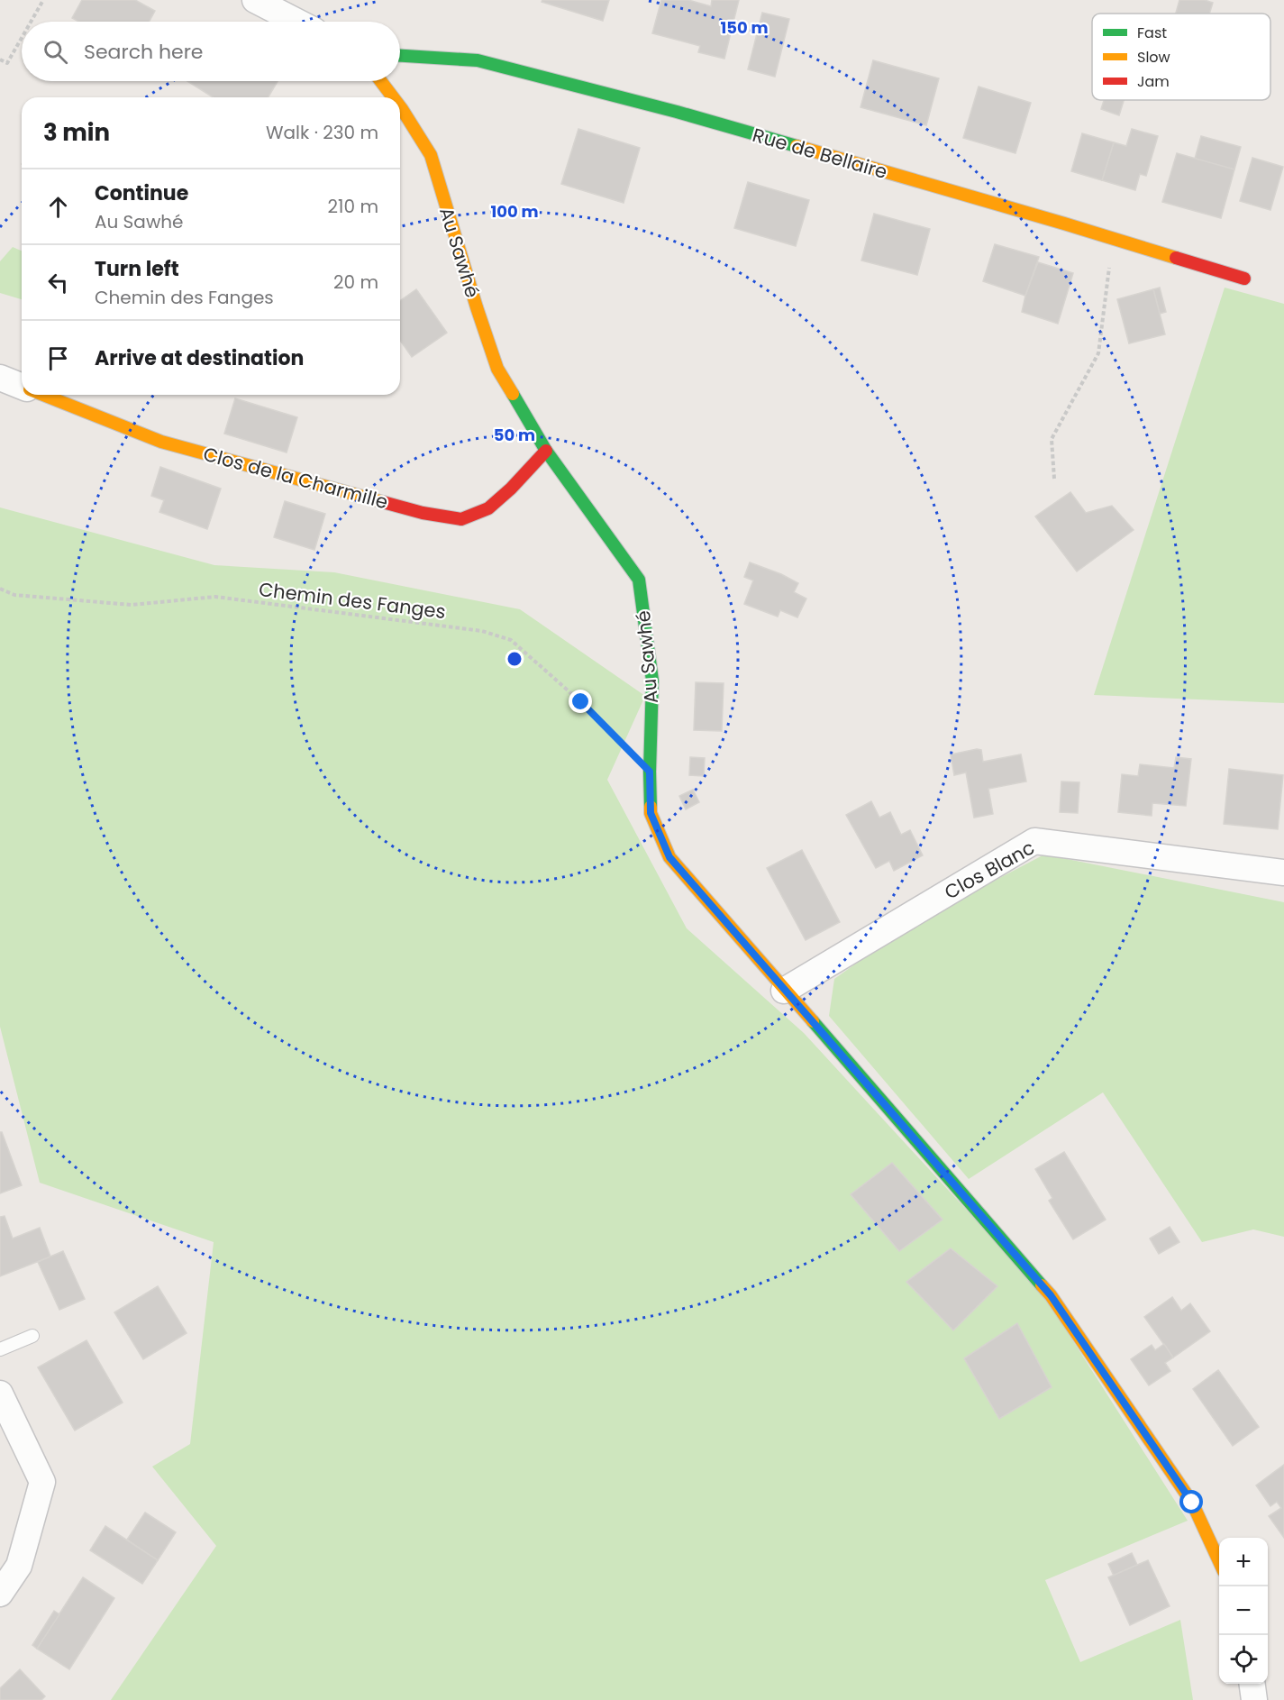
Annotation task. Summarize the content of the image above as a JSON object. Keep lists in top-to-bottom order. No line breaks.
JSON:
{"streets":{"street":["Rue de Bellaire","Au Sawhé","Clos de la Charmille","Clos Blanc"],"path":["Chemin des Fanges"]},"crossings":[["Au Sawhé","Clos de la Charmille"],["Au Sawhé","Chemin des Fanges"],["Au Sawhé","Clos Blanc"]],"legend":["Fast","Slow","Jam"],"page":{"search":"Search here","heading":["3 min","Walk · 230 m"],"list":[["Continue","Au Sawhé","210 m"],["Turn left","Chemin des Fanges","20 m"],"Arrive at destination"],"map_buttons":["+","−"]},"rings":["150 m","100 m","50 m"]}
